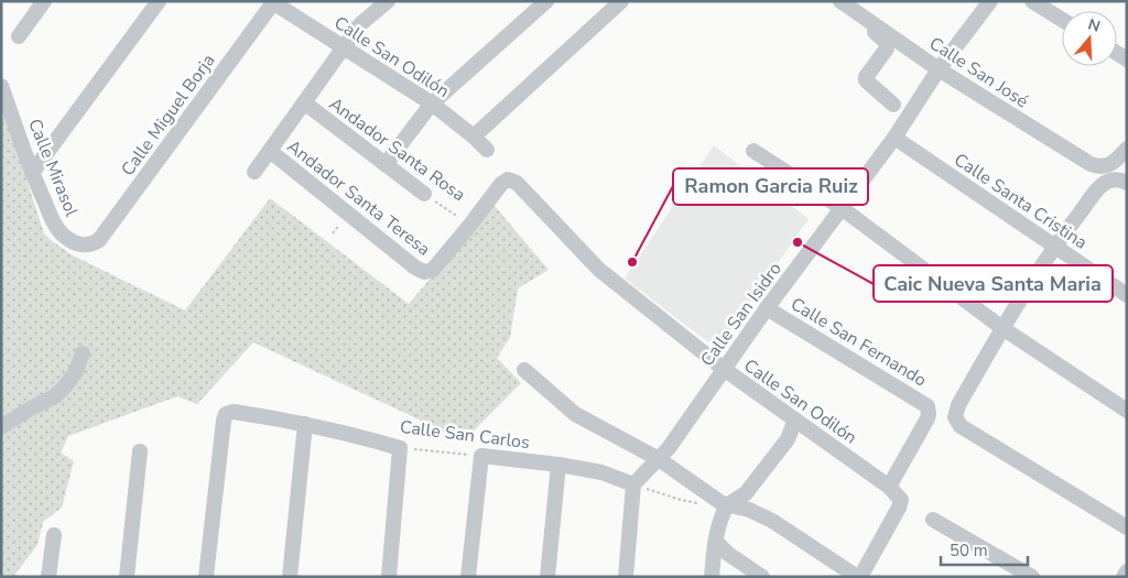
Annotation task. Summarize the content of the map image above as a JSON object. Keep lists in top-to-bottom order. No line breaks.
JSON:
{"streets":{"street":["Calle San Odilón","Calle San José","Calle Miguel Borja","Andador Santa Rosa","Calle Mirasol","Andador Santa Teresa","Calle Santa Cristina","Calle San Isidro","Calle San Fernando","Calle San Carlos"]},"crossings":[["Calle San Odilón","Calle Miguel Borja"],["Calle San Odilón","Andador Santa Rosa"],["Calle San Odilón","Andador Santa Teresa"],["Calle San Odilón","Calle San Isidro"],["Calle San Odilón","Calle San Fernando"],["Calle San José","Calle San Isidro"],["Calle Miguel Borja","Calle Mirasol"],["Andador Santa Rosa","Andador Santa Teresa"],["Calle Santa Cristina","Calle San Isidro"],["Calle San Isidro","Calle San Fernando"],["Calle San Isidro","Calle San Carlos"]],"places":["Caic Nueva Santa Maria","Ramon Garcia Ruiz"],"scale_bar":"50 m","north":"top"}
